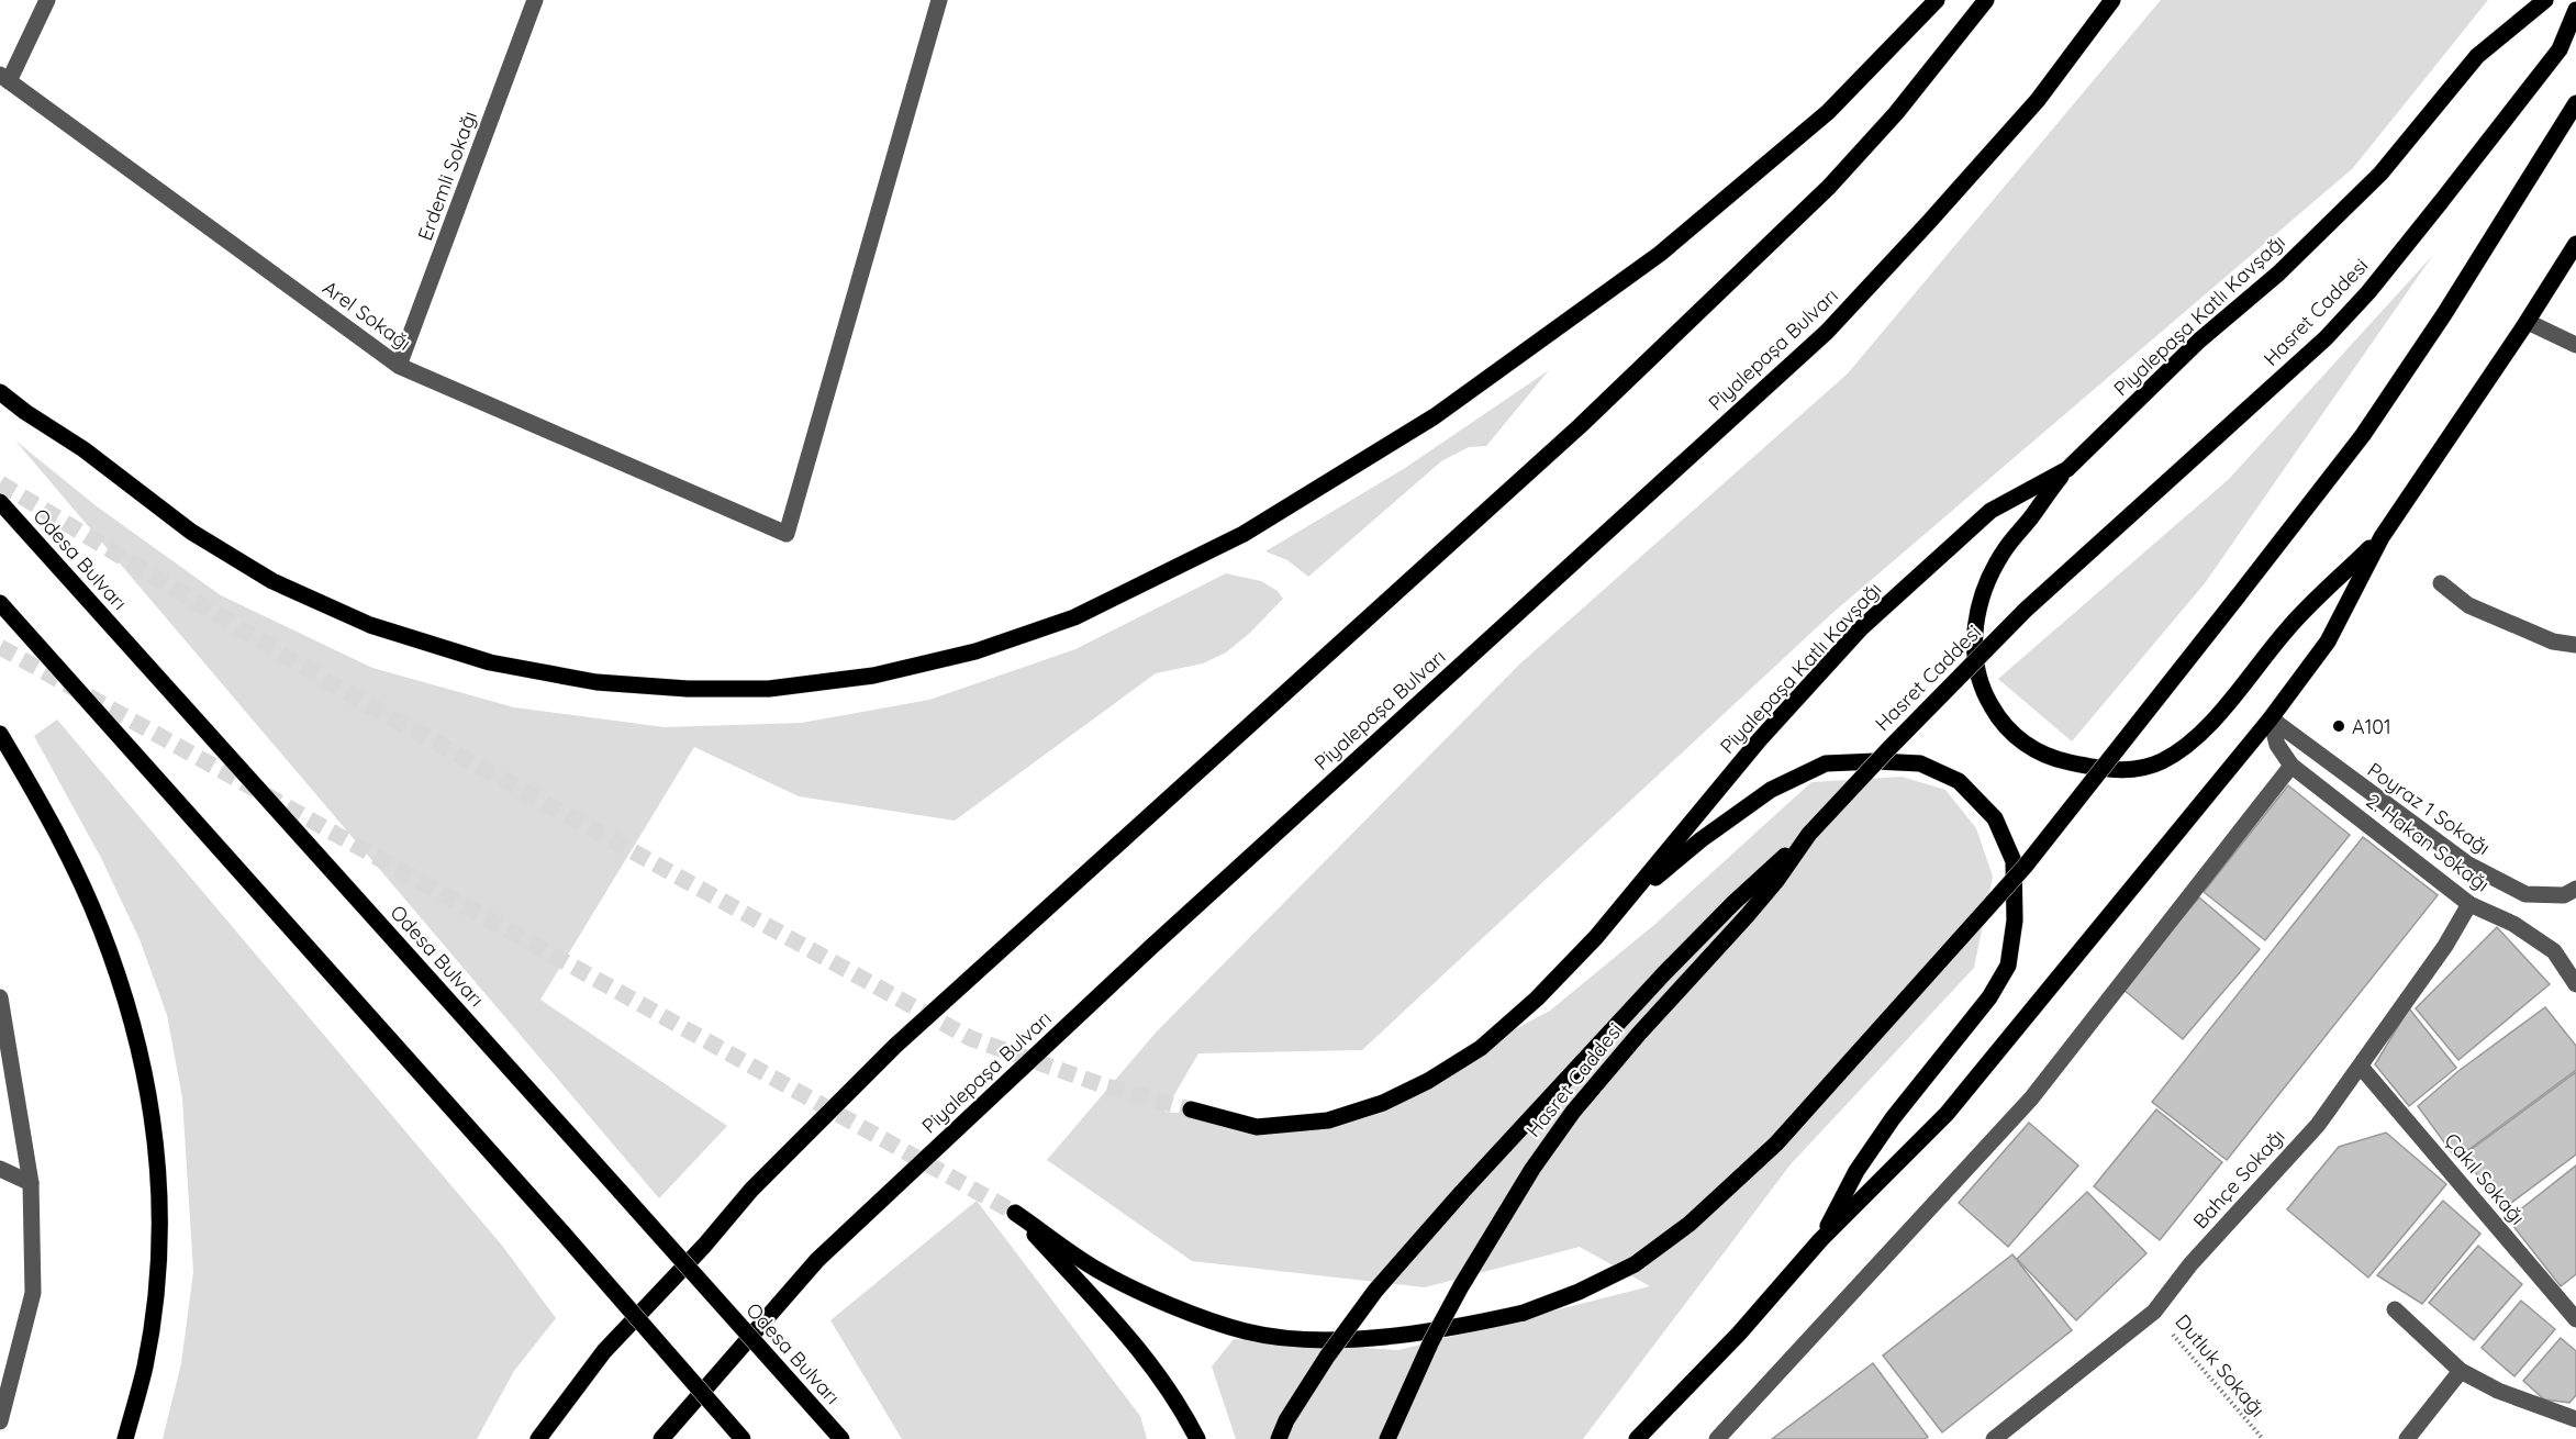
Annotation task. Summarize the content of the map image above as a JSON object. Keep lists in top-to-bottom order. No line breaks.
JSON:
{"streets":{"main road":["Hasret Caddesi","Piyalepaşa Katlı Kavşağı","Piyalepaşa Bulvarı","Odesa Bulvarı"],"street":["Erdemli Sokağı","Arel Sokağı","Poyraz 1 Sokağı","2. Hakan Sokağı","Bahçe Sokağı","Çakıl Sokağı"],"path":["Dutluk Sokağı"]},"crossings":[["Erdemli Sokağı","Arel Sokağı"],["Poyraz 1 Sokağı","2. Hakan Sokağı"],["2. Hakan Sokağı","Bahçe Sokağı"],["Bahçe Sokağı","Çakıl Sokağı"],["Bahçe Sokağı","Dutluk Sokağı"]],"places":["A101"]}
